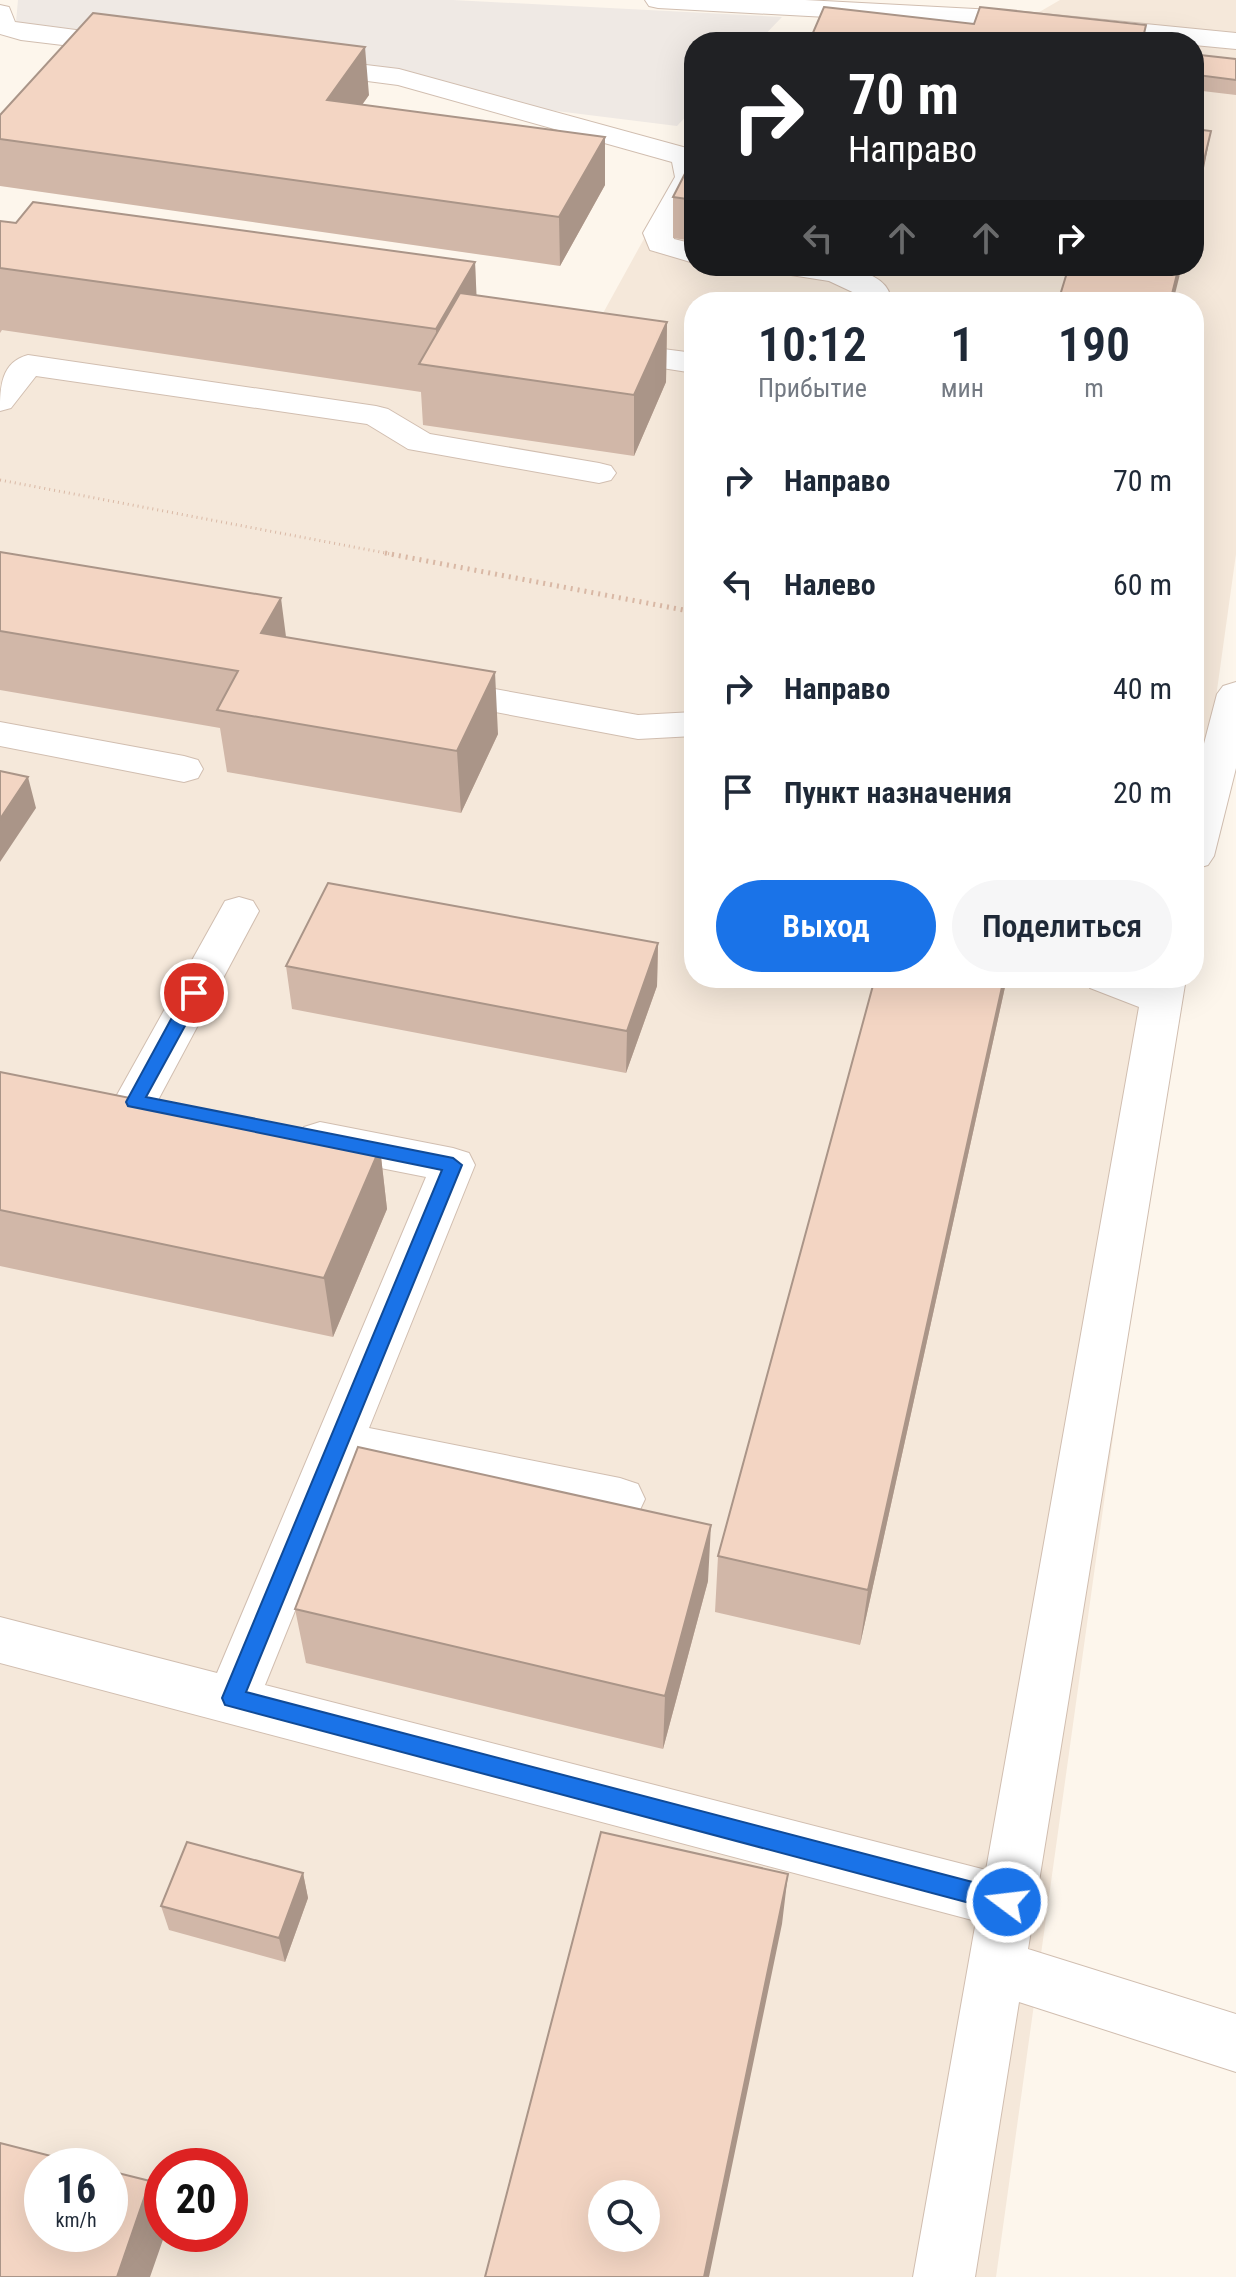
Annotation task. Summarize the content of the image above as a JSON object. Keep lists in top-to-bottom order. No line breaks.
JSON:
{"page":{"turn":["70 m","Направо"],"eta":["10:12","Прибытие","1","мин","190","m"],"list":[{"name":"Направо","value":"70 m"},{"name":"Налево","value":"60 m"},{"name":"Направо","value":"40 m"},{"name":"Пункт назначения","value":"20 m"}],"buttons":["Выход","Поделиться"],"speed":"16 km/h","limit":"20"}}
